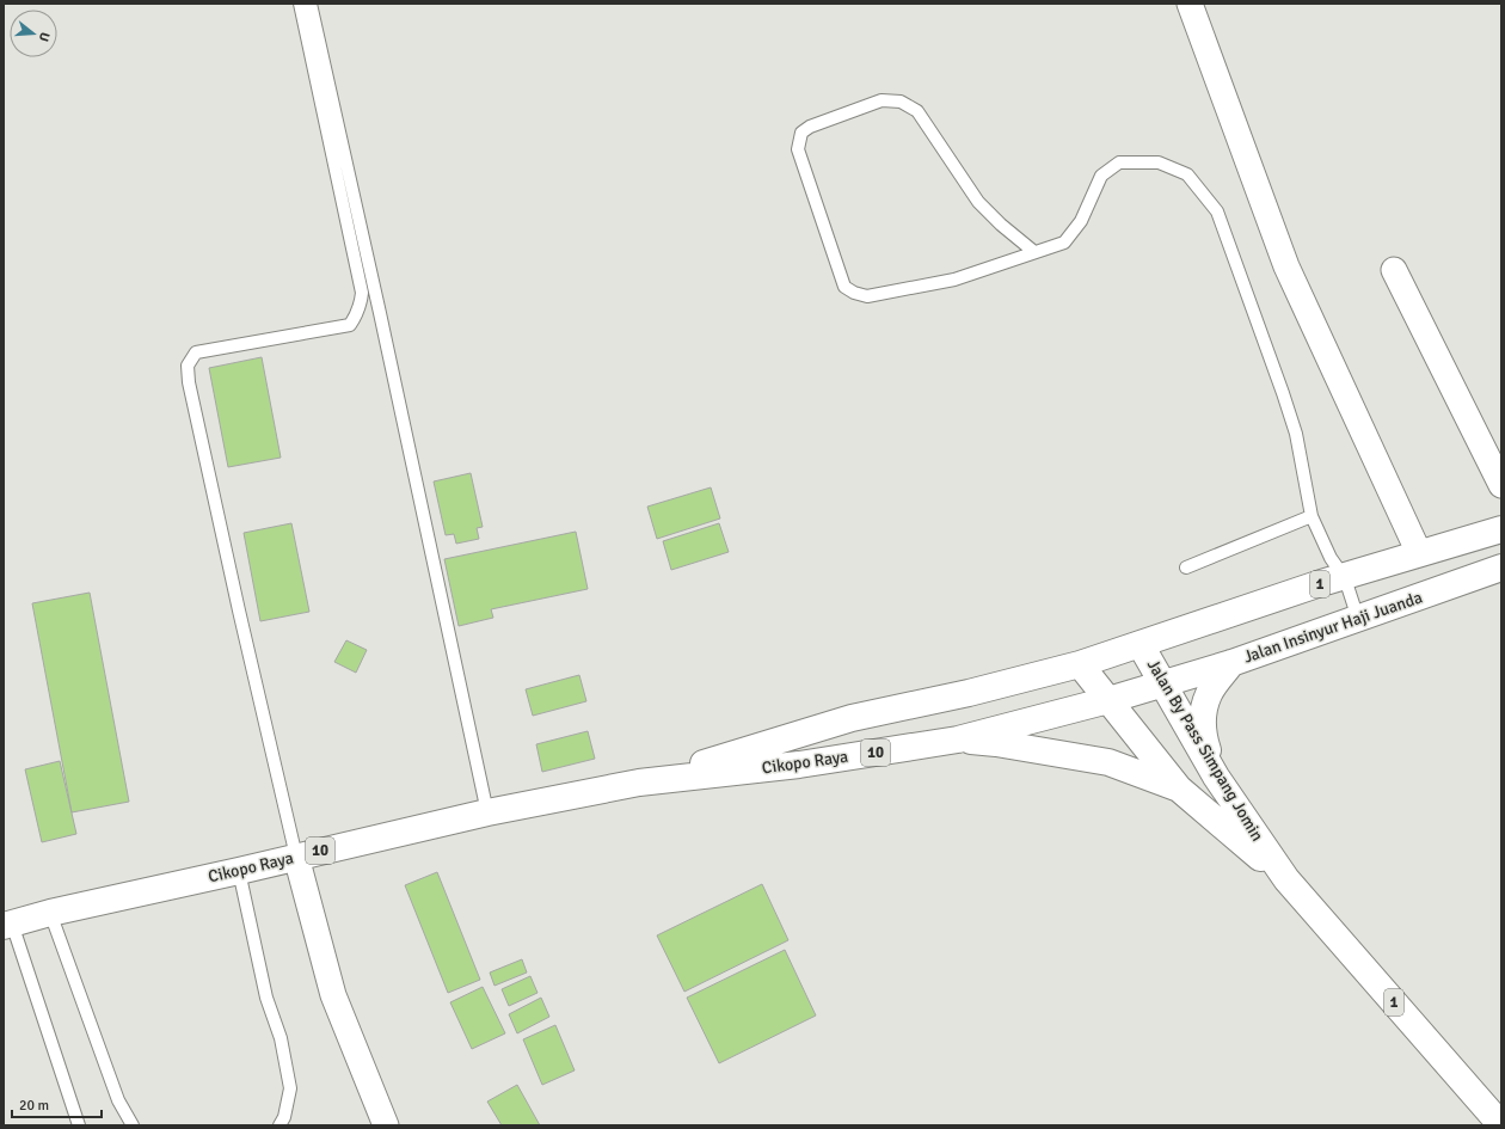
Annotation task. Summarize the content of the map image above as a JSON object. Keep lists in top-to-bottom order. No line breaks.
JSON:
{"streets":{"highway":["1","Jalan Insinyur Haji Juanda","Jalan By Pass Simpang Jomin","10","Cikopo Raya"]},"crossings":[["1","Jalan Insinyur Haji Juanda"],["1","Jalan By Pass Simpang Jomin"],["1","Cikopo Raya"],["Jalan Insinyur Haji Juanda","Jalan By Pass Simpang Jomin"],["Jalan Insinyur Haji Juanda","10"],["Jalan By Pass Simpang Jomin","10"],["Jalan By Pass Simpang Jomin","Cikopo Raya"],["10","Cikopo Raya"]],"scale_bar":"20 m","north":"right"}
